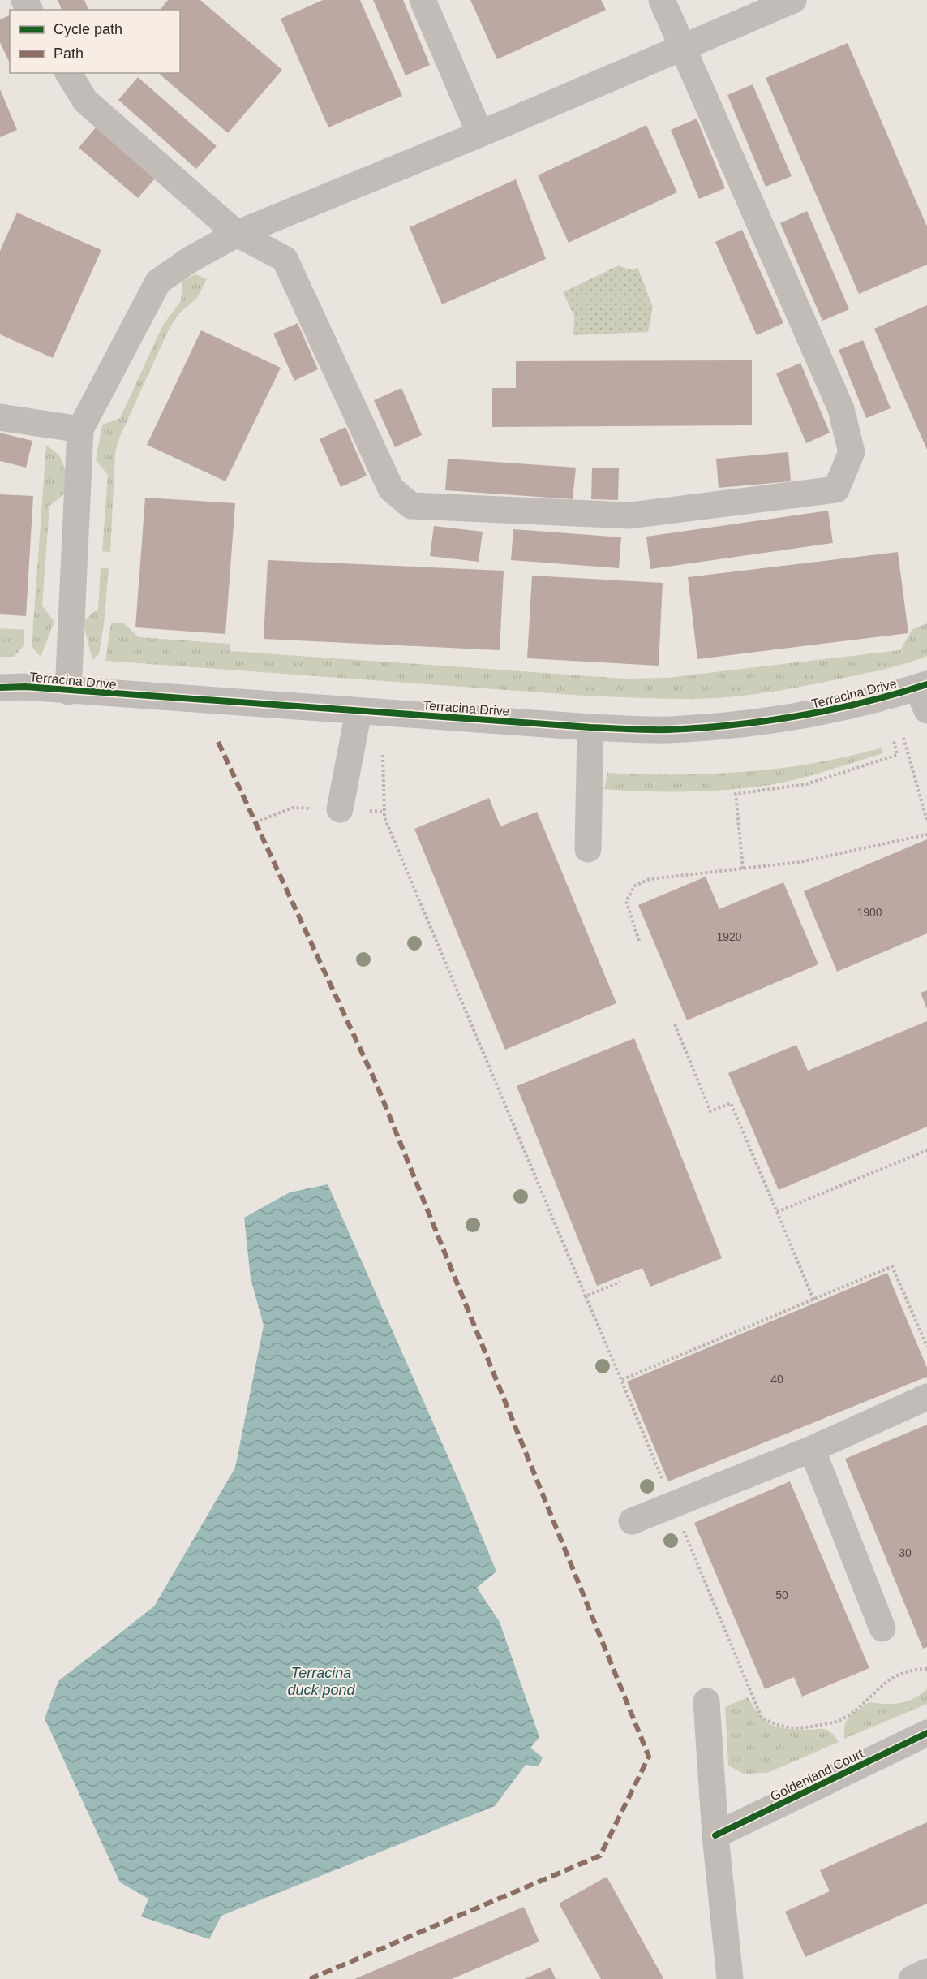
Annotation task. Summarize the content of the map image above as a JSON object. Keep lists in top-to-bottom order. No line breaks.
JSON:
{"streets":{"street":["Terracina Drive","Goldenland Court"]},"water":["Terracina duck pond"],"house_numbers":["1900","1920","40","30","50"],"legend":["Cycle path","Path"]}
